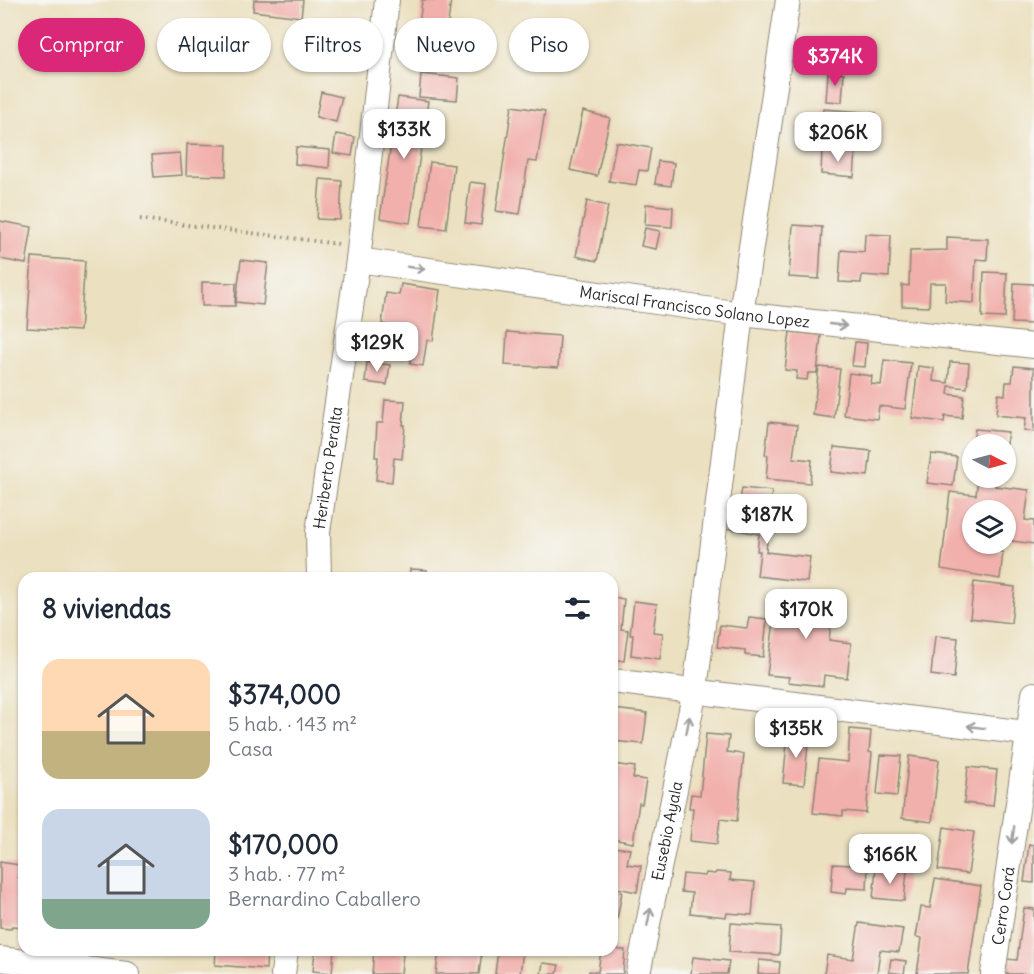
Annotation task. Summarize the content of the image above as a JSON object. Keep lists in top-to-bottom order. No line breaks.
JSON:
{"streets":{"street":["Mariscal Francisco Solano Lopez","Heriberto Peralta","Eusebio Ayala","Cerro Corá"]},"crossings":[["Mariscal Francisco Solano Lopez","Heriberto Peralta"],["Mariscal Francisco Solano Lopez","Eusebio Ayala"]],"one_way":["Mariscal Francisco Solano Lopez","Cerro Corá"],"north":"right","page":{"chip":["Comprar","Alquilar","Filtros","Nuevo","Piso"],"price":["$374K","$133K","$206K","$129K","$187K","$170K","$135K","$166K"],"heading":"8 viviendas","list":[{"name":"$374,000","note":"5 hab. · 143 m² · Casa"},{"name":"$170,000","note":"3 hab. · 77 m² · Bernardino Caballero"}]}}
